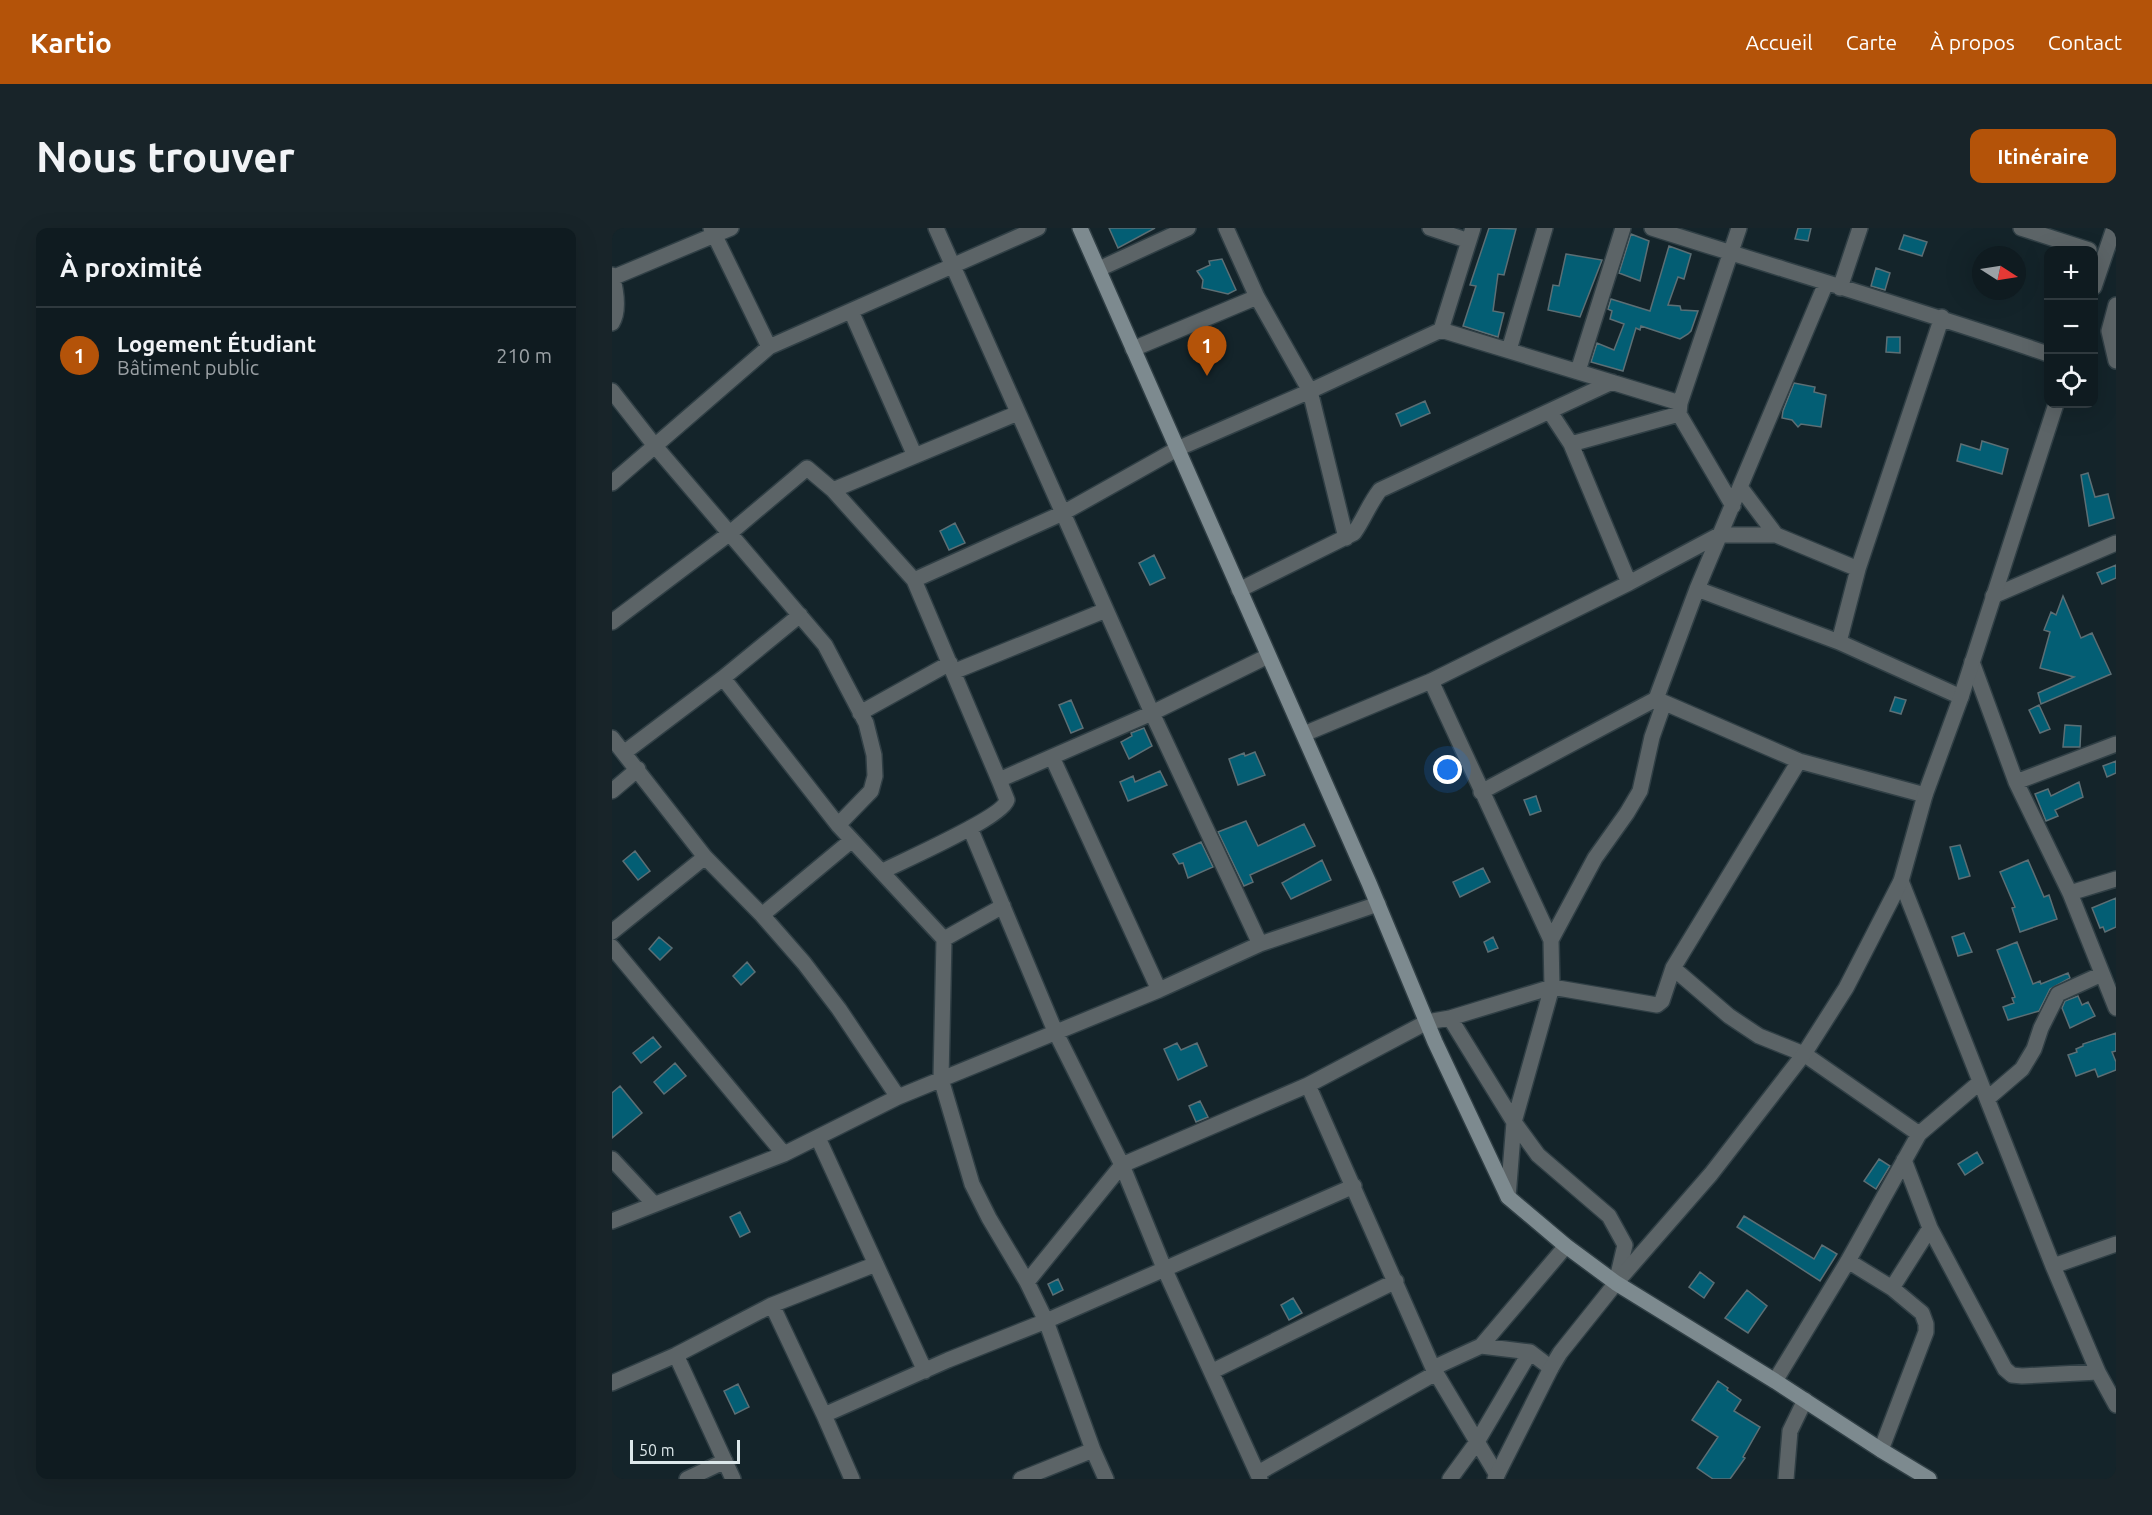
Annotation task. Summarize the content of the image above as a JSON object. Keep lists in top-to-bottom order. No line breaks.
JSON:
{"scale_bar":"50 m","north":"right","page":{"header":"Kartio","nav":["Accueil","Carte","À propos","Contact"],"buttons":"Itinéraire","title":"Nous trouver","heading":"À proximité","map_buttons":["+","−"],"list":[{"mark":"1","name":"Logement Étudiant","note":"Bâtiment public","value":"210 m"}],"pins":"1","scale":"50 m"}}
